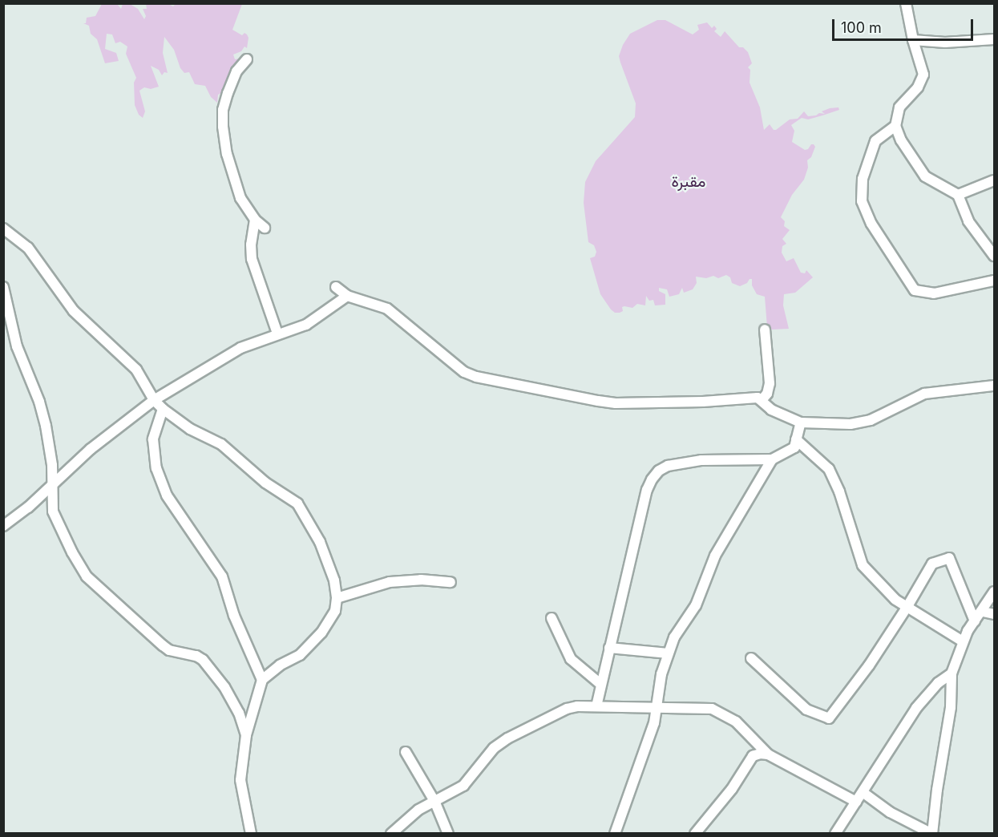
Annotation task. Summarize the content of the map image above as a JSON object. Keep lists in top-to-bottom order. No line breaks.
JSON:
{"parks":["مقبرة"],"scale_bar":"100 m"}
